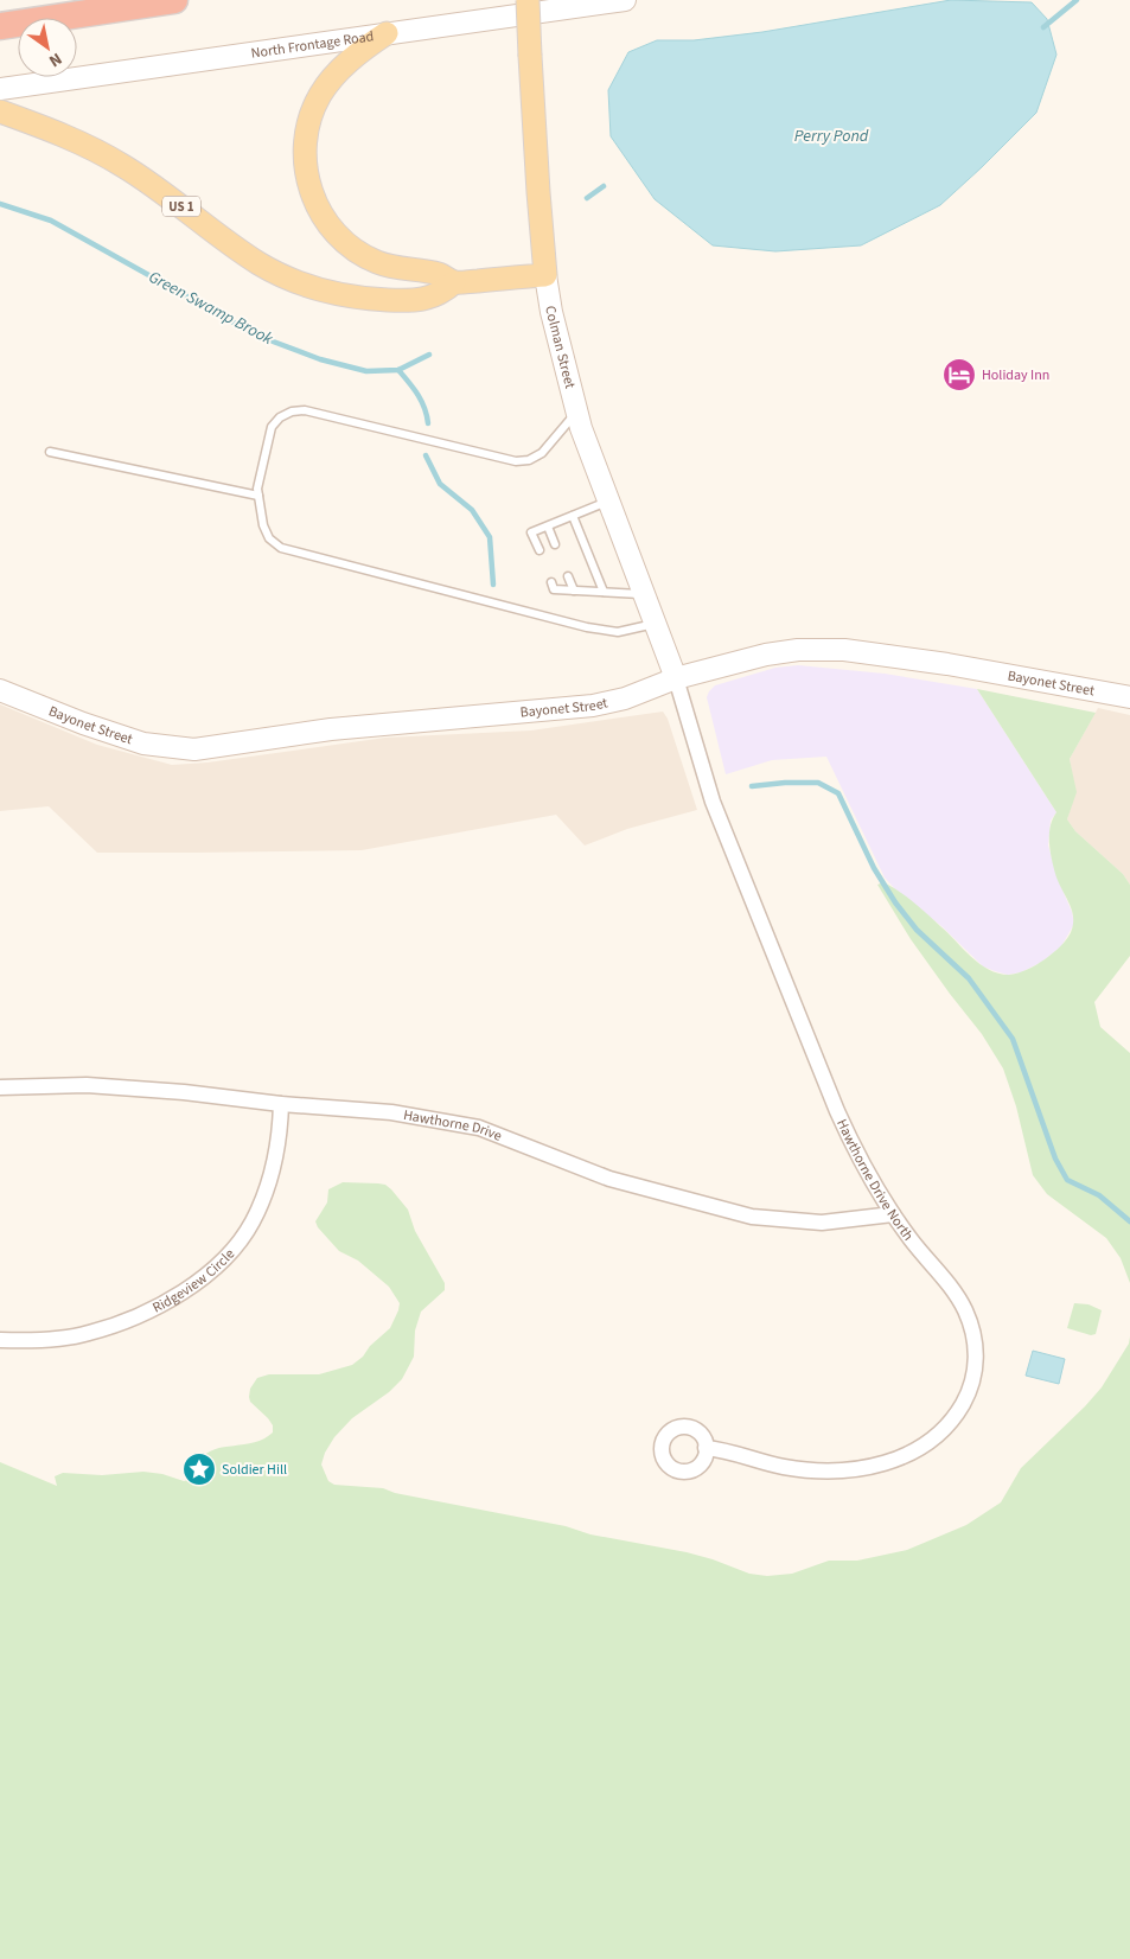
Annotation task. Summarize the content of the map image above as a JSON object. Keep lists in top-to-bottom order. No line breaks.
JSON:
{"streets":{"main road":["US 1","Colman Street"],"street":["North Frontage Road","Bayonet Street","Hawthorne Drive","Hawthorne Drive North","Ridgeview Circle"]},"crossings":[["US 1","Colman Street"],["Colman Street","Bayonet Street"],["Colman Street","Hawthorne Drive North"],["Bayonet Street","Hawthorne Drive North"],["Hawthorne Drive","Hawthorne Drive North"],["Hawthorne Drive","Ridgeview Circle"]],"water":["Perry Pond","Green Swamp Brook"],"places":{"hotel":["Holiday Inn"],"place":["Soldier Hill"]},"north":"bottom right"}
